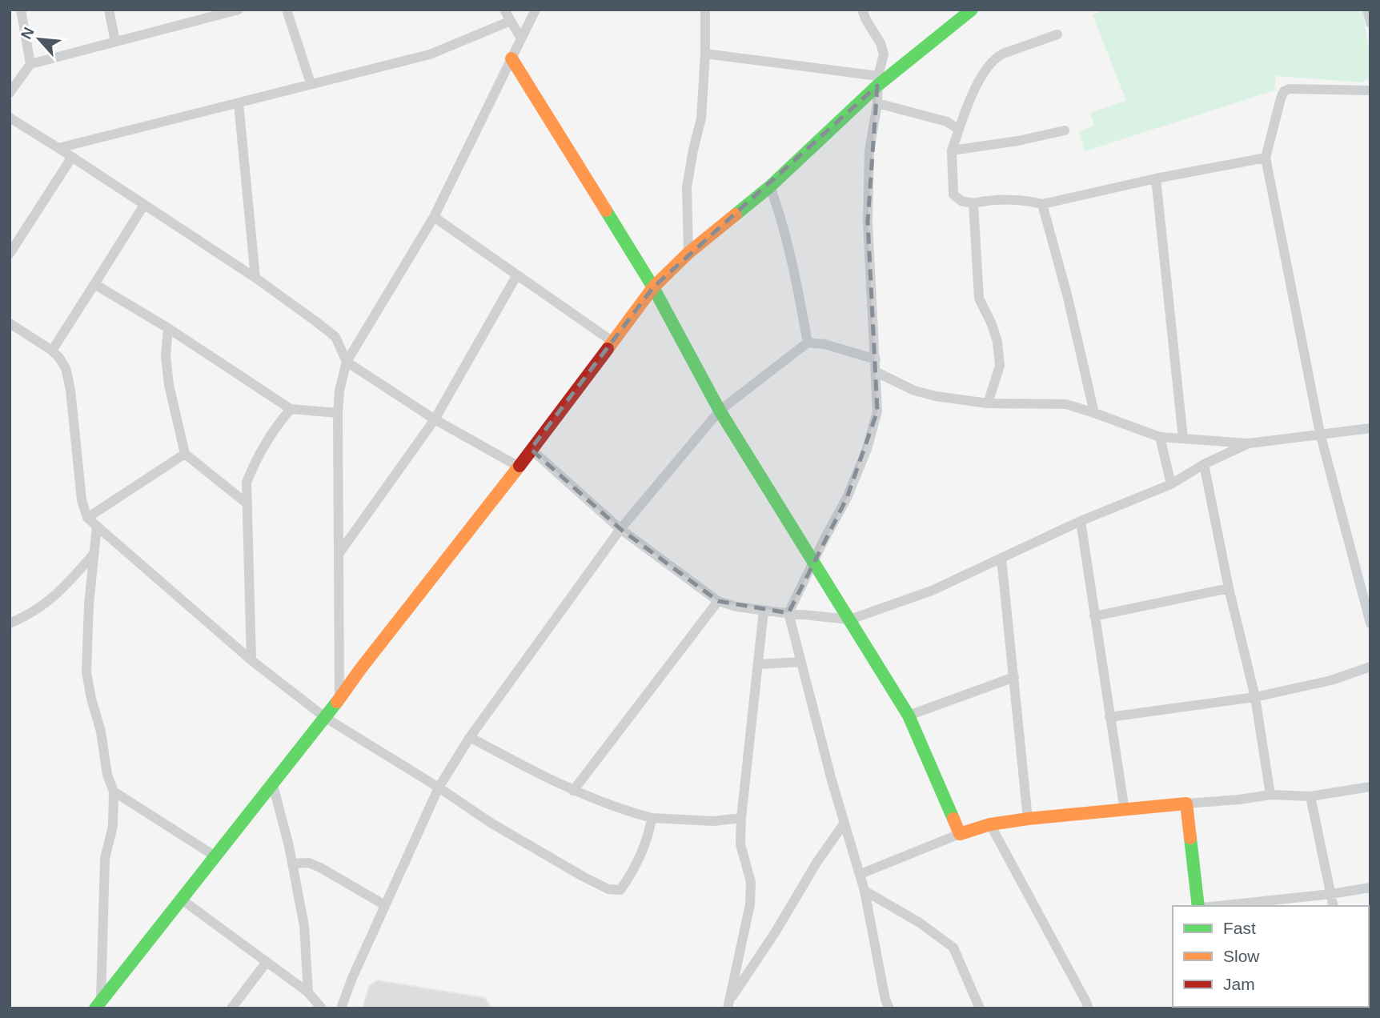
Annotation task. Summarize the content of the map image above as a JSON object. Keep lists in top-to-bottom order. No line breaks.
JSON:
{"legend":["Fast","Slow","Jam"],"north":"top left"}
